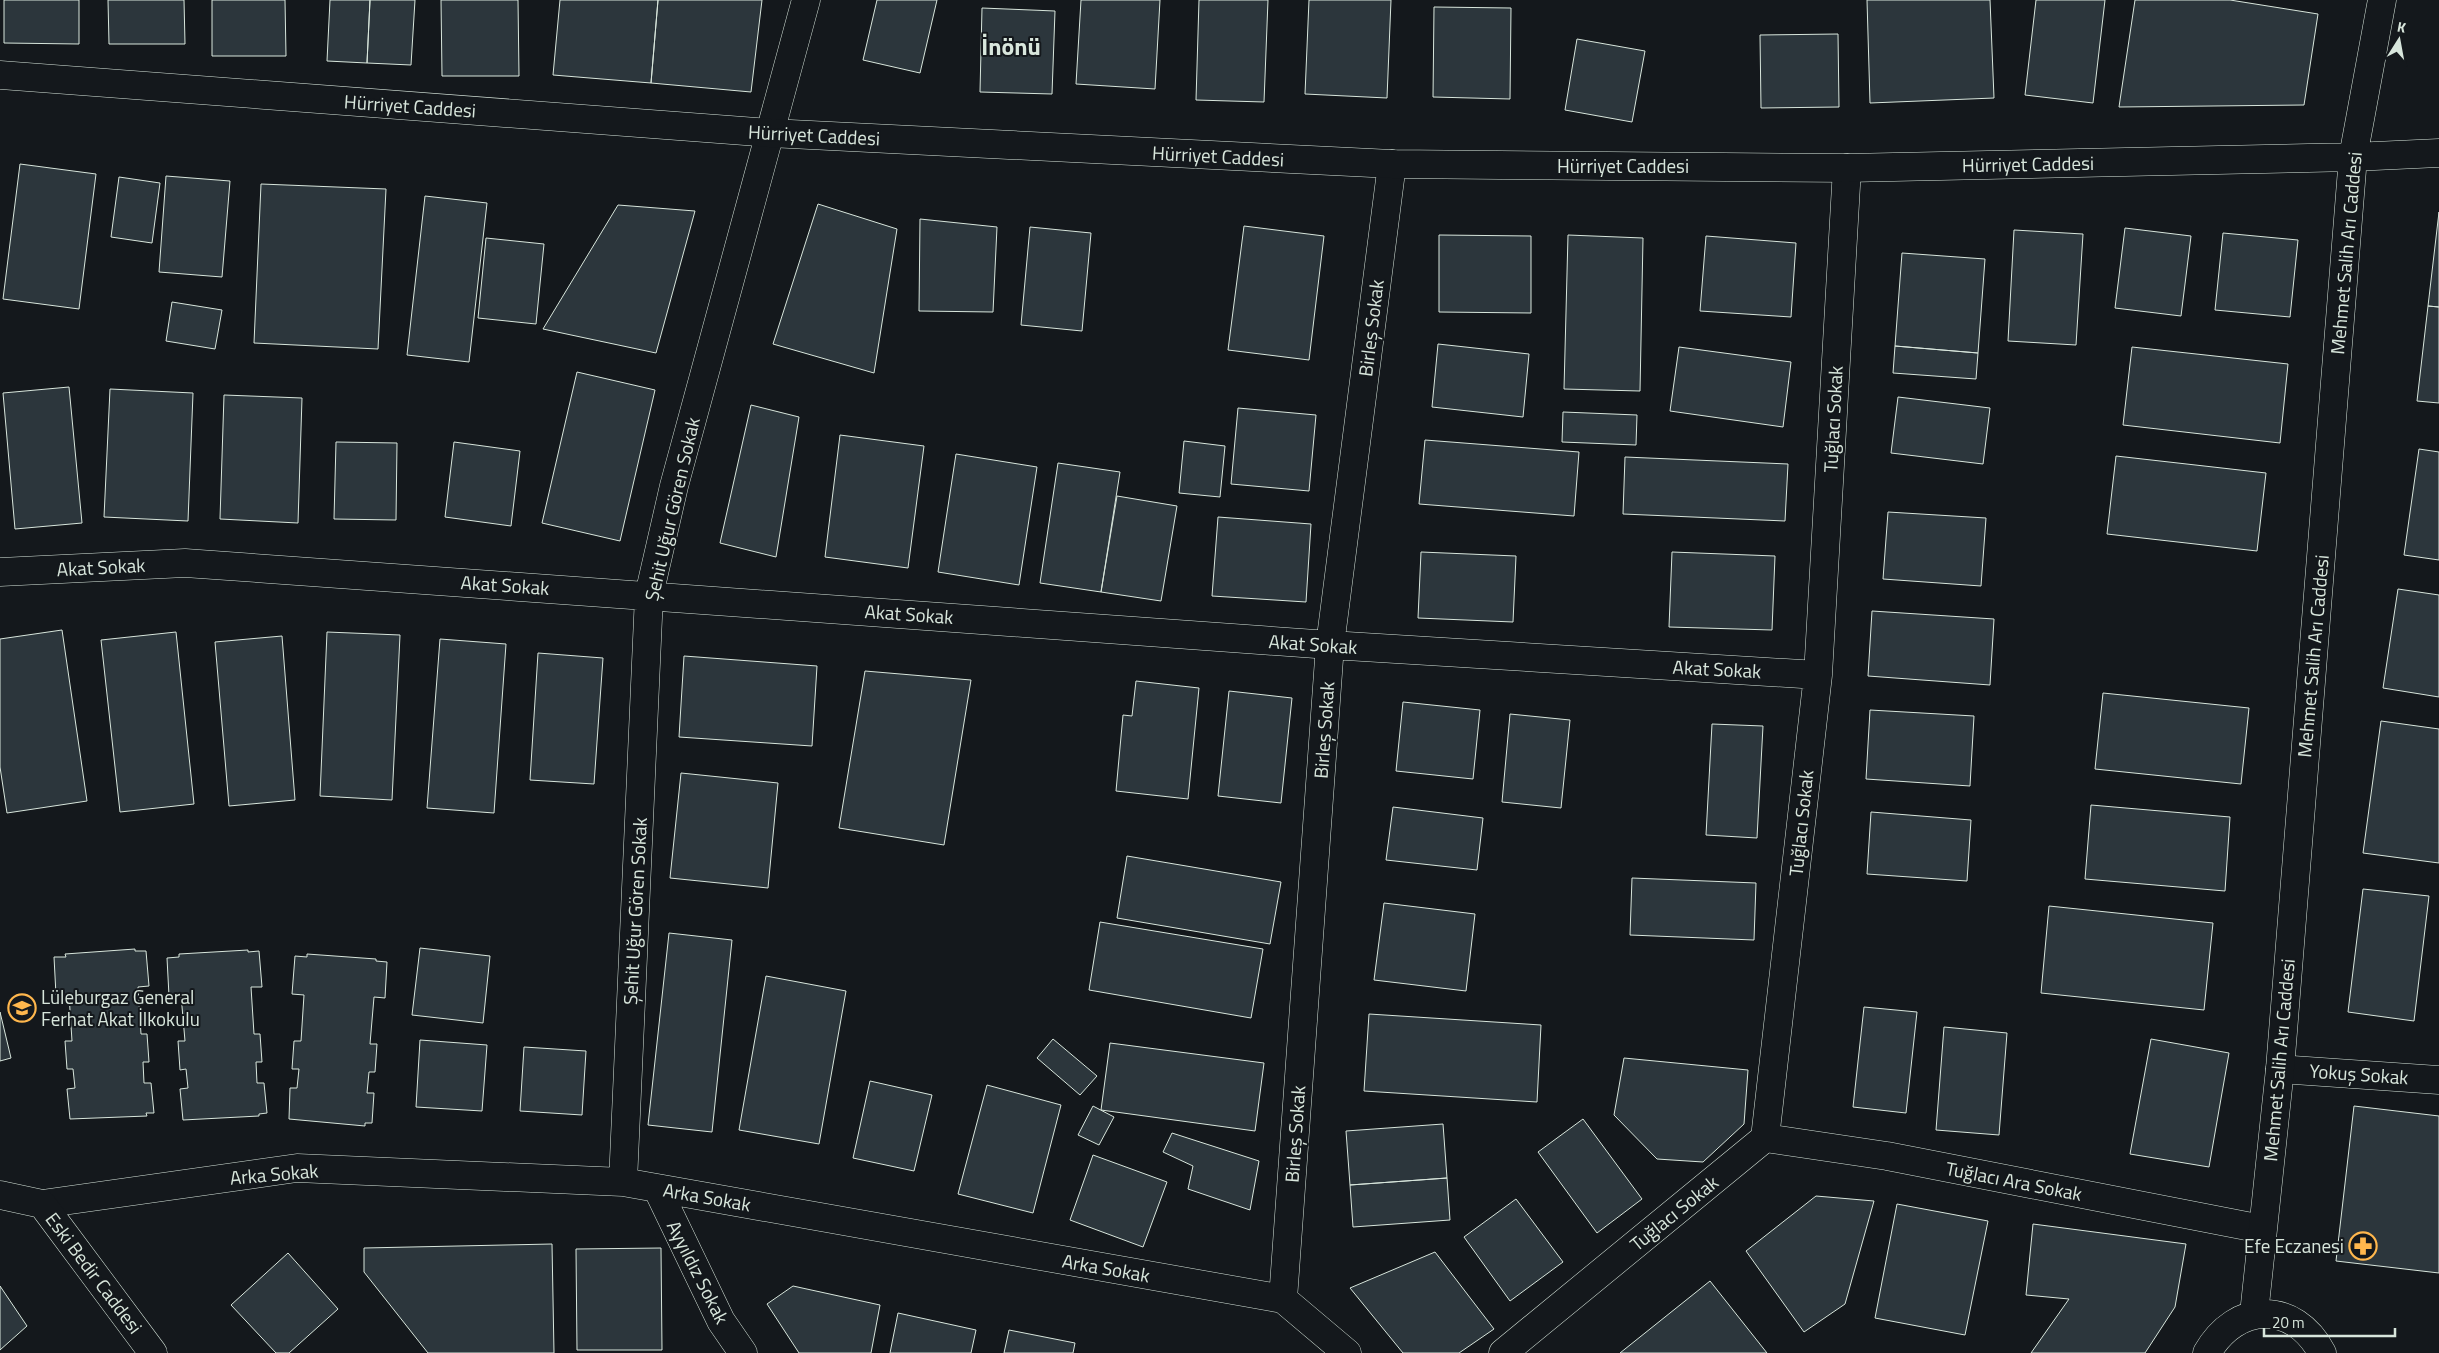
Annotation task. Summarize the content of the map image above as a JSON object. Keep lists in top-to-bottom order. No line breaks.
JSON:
{"streets":{"street":["Hürriyet Caddesi","Mehmet Salih Arı Caddesi","Birleş Sokak","Tuğlacı Sokak","Şehit Uğur Gören Sokak","Akat Sokak","Yokuş Sokak","Arka Sokak","Tuğlacı Ara Sokak","Ayyıldız Sokak","Eski Bedir Caddesi"]},"crossings":[["Hürriyet Caddesi","Mehmet Salih Arı Caddesi"],["Hürriyet Caddesi","Birleş Sokak"],["Hürriyet Caddesi","Tuğlacı Sokak"],["Hürriyet Caddesi","Şehit Uğur Gören Sokak"],["Mehmet Salih Arı Caddesi","Yokuş Sokak"],["Mehmet Salih Arı Caddesi","Tuğlacı Ara Sokak"],["Birleş Sokak","Akat Sokak"],["Birleş Sokak","Arka Sokak"],["Tuğlacı Sokak","Akat Sokak"],["Tuğlacı Sokak","Tuğlacı Ara Sokak"],["Şehit Uğur Gören Sokak","Akat Sokak"],["Şehit Uğur Gören Sokak","Arka Sokak"],["Arka Sokak","Ayyıldız Sokak"],["Arka Sokak","Eski Bedir Caddesi"]],"districts":["İnönü"],"places":{"school or university":["Lüleburgaz General Ferhat Akat İlkokulu"],"pharmacy":["Efe Eczanesi"]},"scale_bar":"20 m","north":"top"}
